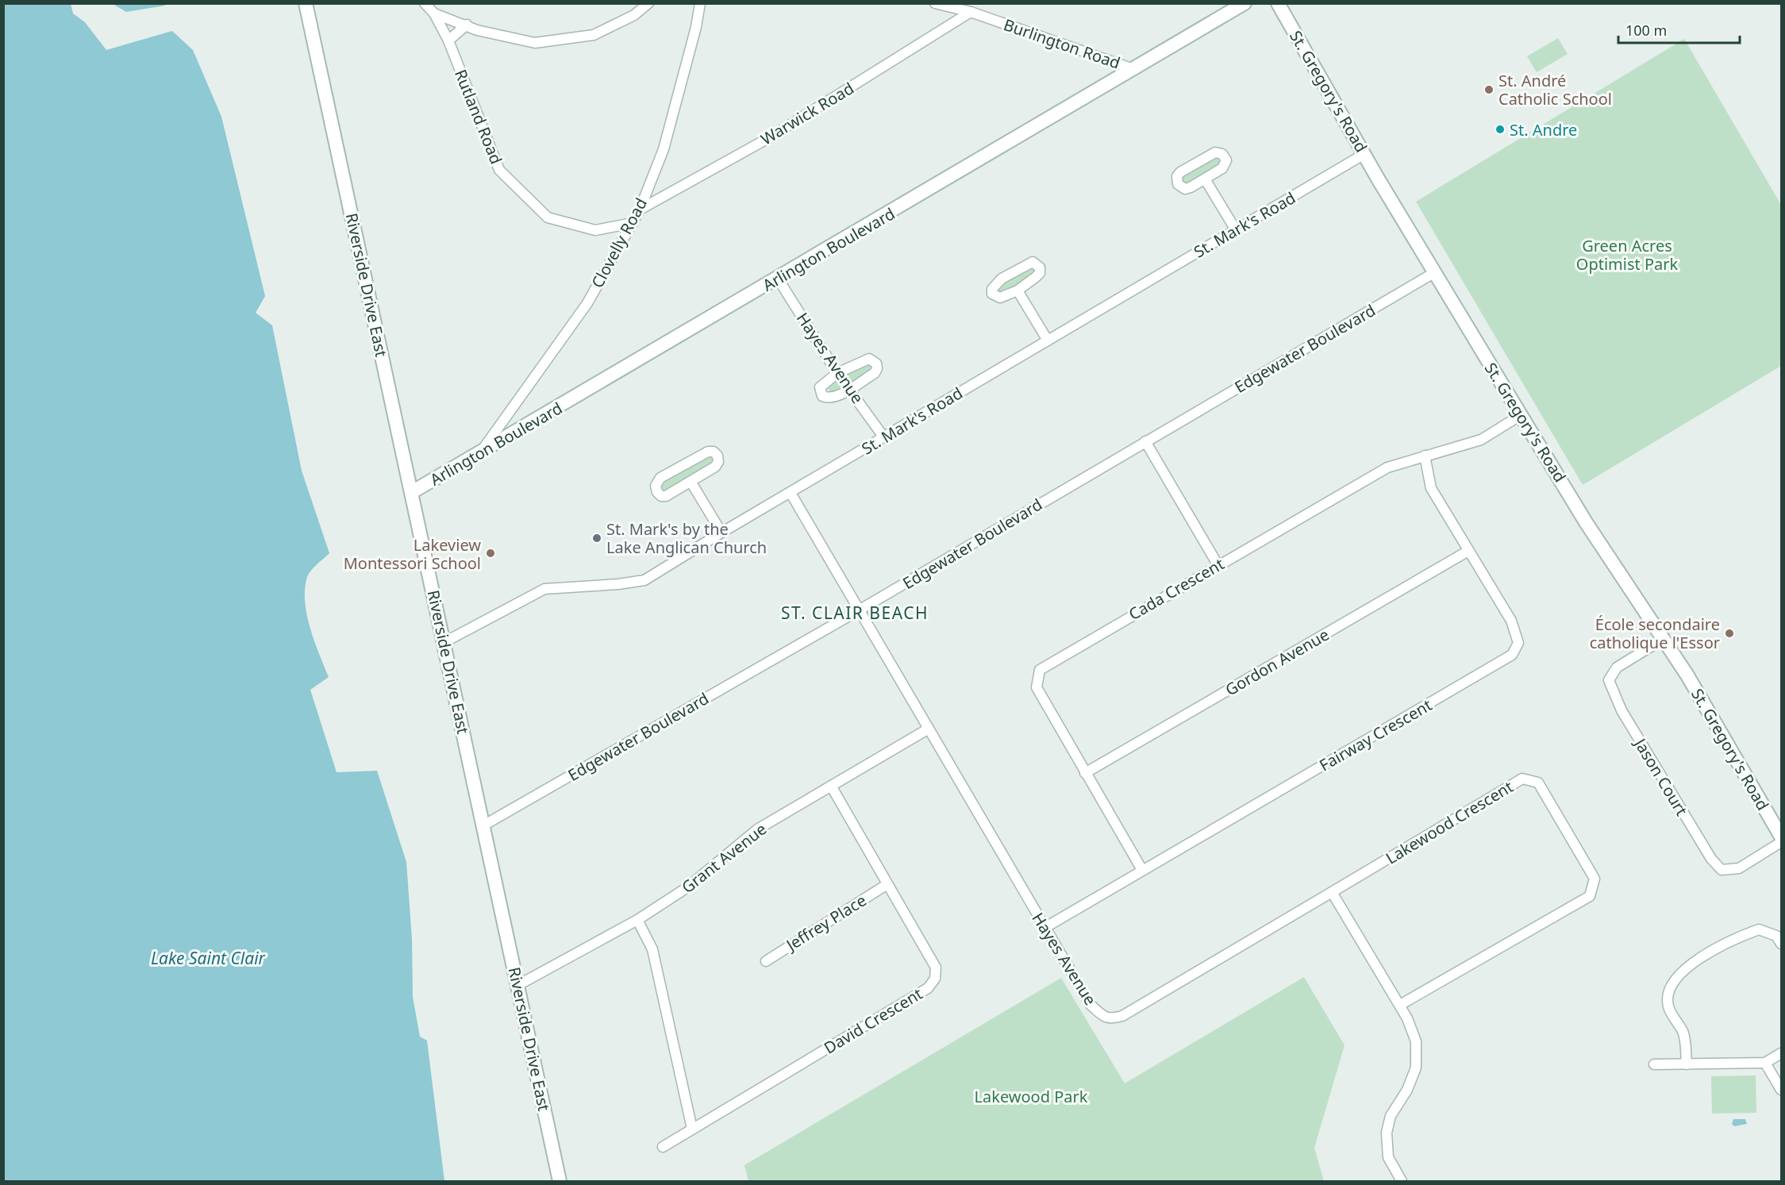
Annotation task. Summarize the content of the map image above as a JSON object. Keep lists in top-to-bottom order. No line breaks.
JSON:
{"streets":{"street":["Burlington Road","St. Gregory's Road","Warwick Road","Rutland Road","St. Mark's Road","Clovelly Road","Arlington Boulevard","Riverside Drive East","Edgewater Boulevard","Hayes Avenue","Cada Crescent","Gordon Avenue","Fairway Crescent","Jason Court","Lakewood Crescent","Grant Avenue","Jeffrey Place","David Crescent"]},"crossings":[["Burlington Road","Warwick Road"],["Burlington Road","Arlington Boulevard"],["St. Gregory's Road","St. Mark's Road"],["St. Gregory's Road","Edgewater Boulevard"],["St. Gregory's Road","Cada Crescent"],["St. Gregory's Road","Jason Court"],["Warwick Road","Clovelly Road"],["Rutland Road","Clovelly Road"],["St. Mark's Road","Riverside Drive East"],["St. Mark's Road","Hayes Avenue"],["Clovelly Road","Arlington Boulevard"],["Arlington Boulevard","Riverside Drive East"],["Arlington Boulevard","Hayes Avenue"],["Riverside Drive East","Edgewater Boulevard"],["Riverside Drive East","Grant Avenue"],["Edgewater Boulevard","Hayes Avenue"],["Hayes Avenue","Fairway Crescent"],["Hayes Avenue","Lakewood Crescent"],["Hayes Avenue","Grant Avenue"],["Cada Crescent","Gordon Avenue"],["Cada Crescent","Fairway Crescent"],["Gordon Avenue","Fairway Crescent"],["Grant Avenue","David Crescent"],["Jeffrey Place","David Crescent"]],"districts":["ST. CLAIR BEACH"],"water":["Lake Saint Clair"],"parks":["Green Acres Optimist Park","Lakewood Park"],"places":["St. André Catholic School","St. Andre","St. Mark's by the Lake Anglican Church","Lakeview Montessori School","École secondaire catholique l'Essor"],"scale_bar":"100 m"}
